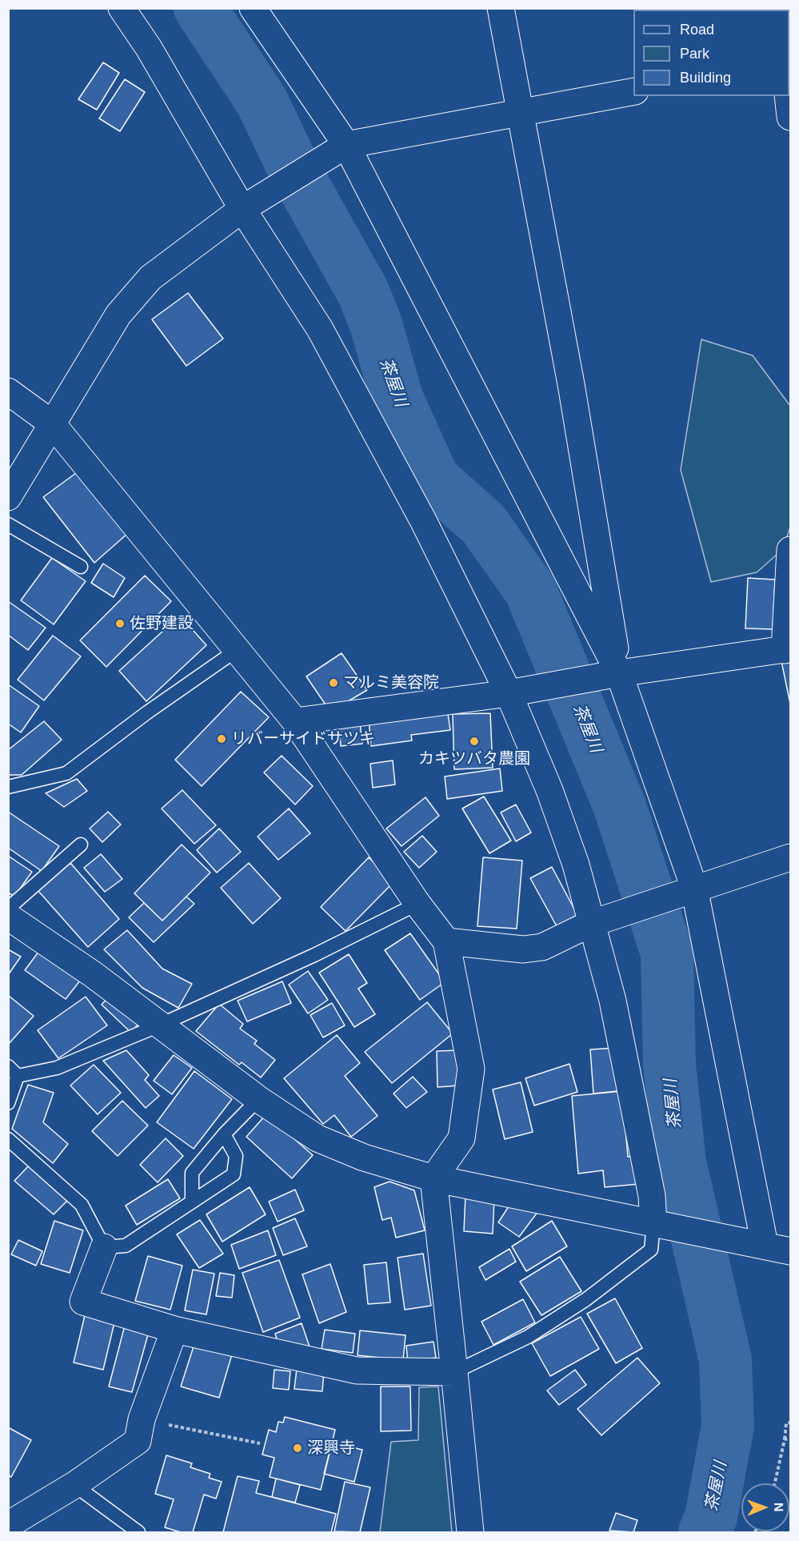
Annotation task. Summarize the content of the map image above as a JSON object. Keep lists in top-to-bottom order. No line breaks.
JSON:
{"water":["茶屋川"],"places":["佐野建設","マルミ美容院","リバーサイドサツキ","カキツバタ農園","深興寺"],"legend":["Road","Park","Building"],"north":"right"}
